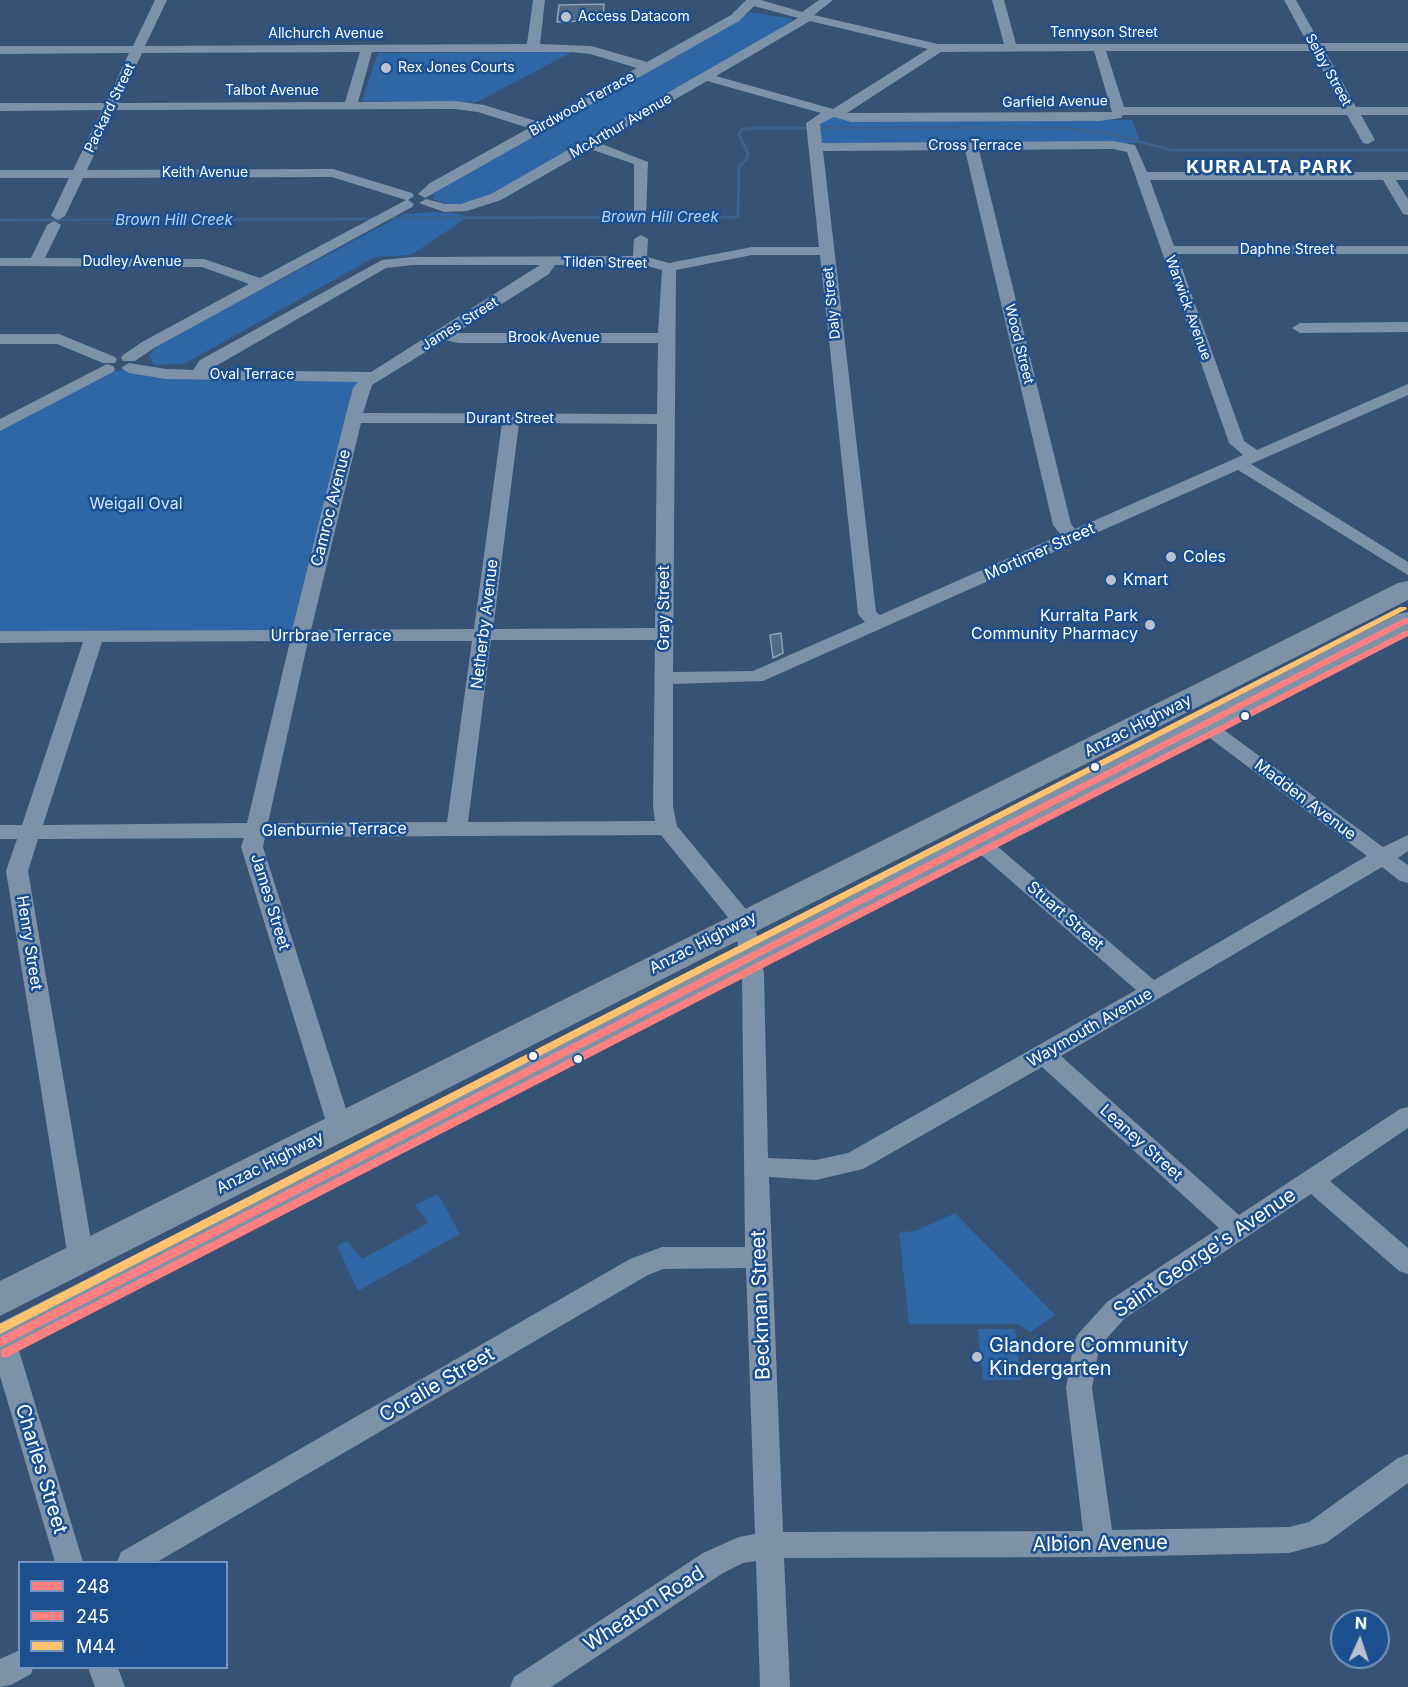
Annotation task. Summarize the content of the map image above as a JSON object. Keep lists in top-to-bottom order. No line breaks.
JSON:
{"streets":{"highway":["Anzac Highway"],"street":["Tennyson Street","Allchurch Avenue","Selby Street","Talbot Avenue","Garfield Avenue","Birdwood Terrace","Packard Street","McArthur Avenue","Cross Terrace","Keith Avenue","Daphne Street","Dudley Avenue","Tilden Street","Daly Street","Warwick Avenue","James Street","Brook Avenue","Wood Street","Oval Terrace","Durant Street","Camroc Avenue","Mortimer Street","Gray Street","Netherby Avenue","Urrbrae Terrace","Madden Avenue","Glenburnie Terrace","Stuart Street","Henry Street","Waymouth Avenue","Leaney Street","Saint George's Avenue","Beckman Street","Coralie Street","Charles Street","Albion Avenue","Wheaton Road"]},"crossings":[["Tennyson Street","Selby Street"],["Tennyson Street","Birdwood Terrace"],["Tennyson Street","McArthur Avenue"],["Allchurch Avenue","Birdwood Terrace"],["Allchurch Avenue","Packard Street"],["Selby Street","Garfield Avenue"],["Talbot Avenue","Birdwood Terrace"],["Talbot Avenue","Packard Street"],["Garfield Avenue","McArthur Avenue"],["Birdwood Terrace","McArthur Avenue"],["Packard Street","Keith Avenue"],["Packard Street","Dudley Avenue"],["McArthur Avenue","Keith Avenue"],["Cross Terrace","Daly Street"],["Cross Terrace","Warwick Avenue"],["Cross Terrace","Wood Street"],["Daphne Street","Warwick Avenue"],["Tilden Street","Daly Street"],["Tilden Street","James Street"],["Tilden Street","Oval Terrace"],["Tilden Street","Gray Street"],["Daly Street","Mortimer Street"],["Warwick Avenue","Mortimer Street"],["James Street","Brook Avenue"],["James Street","Oval Terrace"],["James Street","Camroc Avenue"],["James Street","Urrbrae Terrace"],["James Street","Anzac Highway"],["James Street","Glenburnie Terrace"],["Brook Avenue","Gray Street"],["Wood Street","Mortimer Street"],["Oval Terrace","Camroc Avenue"],["Durant Street","Camroc Avenue"],["Durant Street","Gray Street"],["Durant Street","Netherby Avenue"],["Camroc Avenue","Urrbrae Terrace"],["Mortimer Street","Gray Street"],["Gray Street","Urrbrae Terrace"],["Gray Street","Anzac Highway"],["Gray Street","Glenburnie Terrace"],["Gray Street","Beckman Street"],["Netherby Avenue","Urrbrae Terrace"],["Netherby Avenue","Glenburnie Terrace"],["Urrbrae Terrace","Henry Street"],["Anzac Highway","Madden Avenue"],["Anzac Highway","Stuart Street"],["Anzac Highway","Henry Street"],["Anzac Highway","Beckman Street"],["Anzac Highway","Charles Street"],["Madden Avenue","Waymouth Avenue"],["Glenburnie Terrace","Henry Street"],["Stuart Street","Waymouth Avenue"],["Waymouth Avenue","Leaney Street"],["Waymouth Avenue","Beckman Street"],["Leaney Street","Saint George's Avenue"],["Saint George's Avenue","Albion Avenue"],["Beckman Street","Coralie Street"],["Beckman Street","Albion Avenue"],["Beckman Street","Wheaton Road"],["Albion Avenue","Wheaton Road"]],"districts":["KURRALTA PARK"],"water":["Brown Hill Creek"],"parks":["Weigall Oval"],"places":["Access Datacom","Rex Jones Courts","Coles","Kmart","Kurralta Park Community Pharmacy","Glandore Community Kindergarten"],"lines":["transit line M44","transit line 248","transit line 245"],"legend":["248","245","M44"],"north":"top"}
